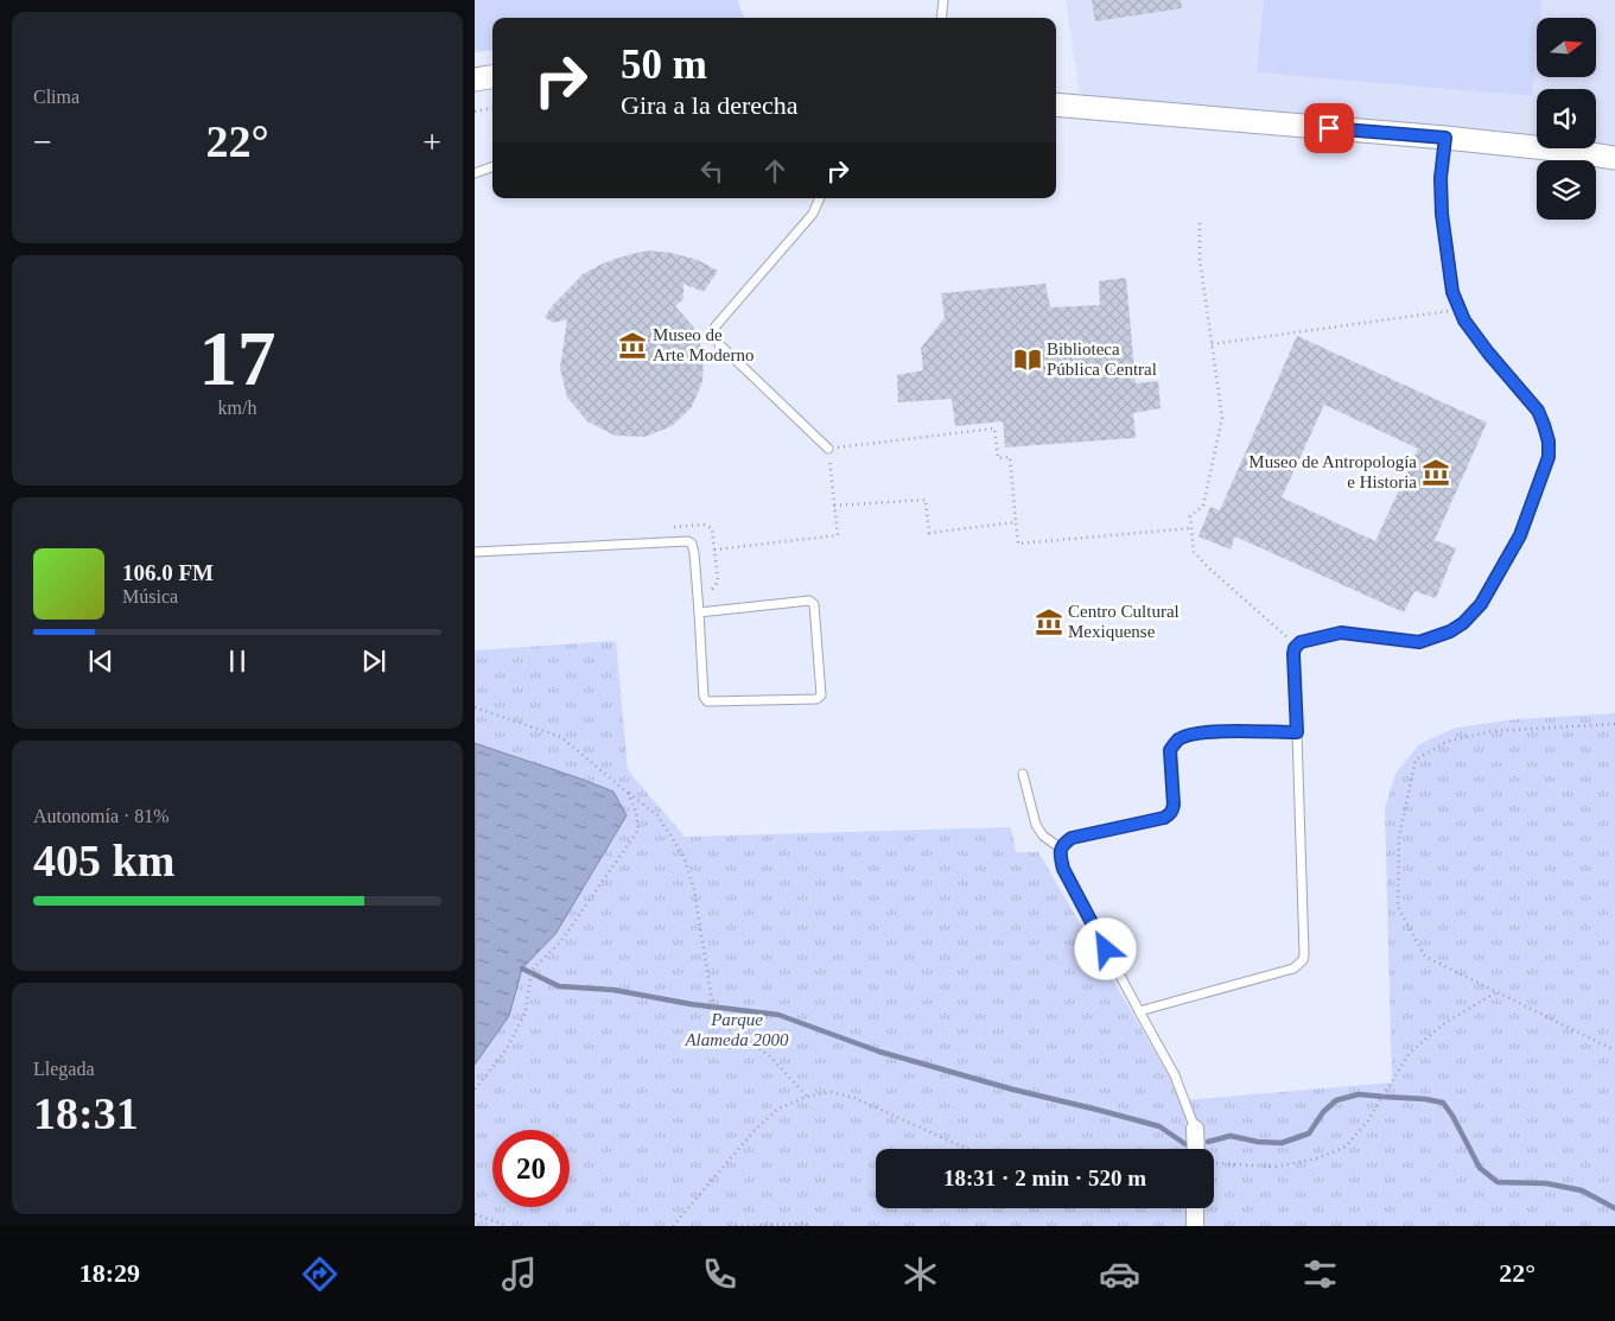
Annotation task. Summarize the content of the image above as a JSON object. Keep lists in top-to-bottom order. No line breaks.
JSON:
{"parks":["Parque Alameda 2000"],"places":{"museum":["Museo de Arte Moderno","Museo de Antropología e Historia","Centro Cultural Mexiquense"],"library":["Biblioteca Pública Central"]},"north":"right","page":{"tile":["Clima",["17","km/h"],["Autonomía · 81%","405 km"],["Llegada","18:31"]],"turn":["50 m","Gira a la derecha"],"heat":["−","22°","+"],"song":["106.0 FM","Música"],"limit":"20","trip":"18:31 · 2 min · 520 m","tabs":["18:29","22°"]}}
